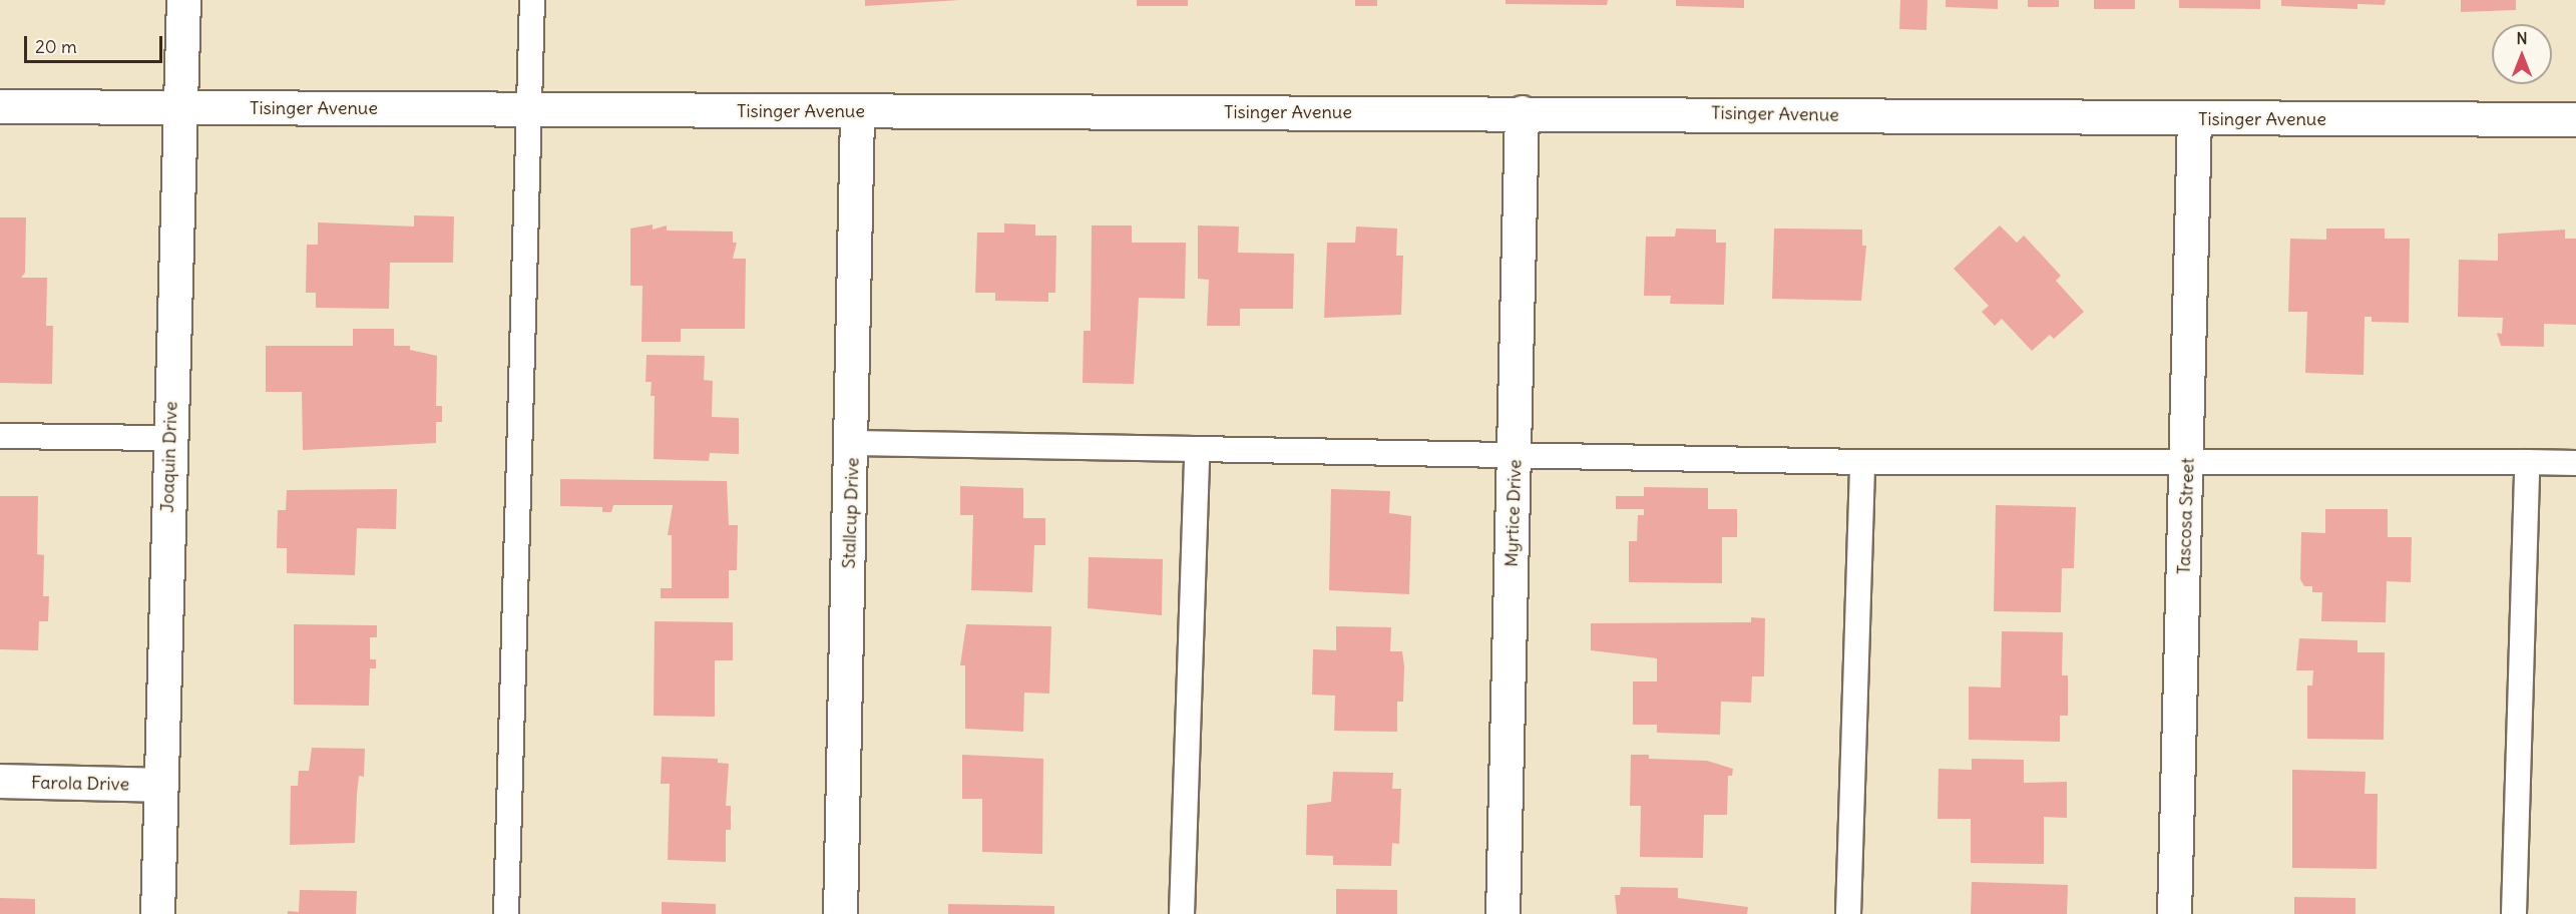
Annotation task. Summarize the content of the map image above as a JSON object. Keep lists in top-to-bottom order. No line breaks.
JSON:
{"streets":{"street":["Tisinger Avenue","Joaquin Drive","Stallcup Drive","Myrtice Drive","Tascosa Street","Farola Drive"]},"crossings":[["Tisinger Avenue","Joaquin Drive"],["Tisinger Avenue","Stallcup Drive"],["Tisinger Avenue","Myrtice Drive"],["Tisinger Avenue","Tascosa Street"],["Joaquin Drive","Farola Drive"]],"scale_bar":"20 m","north":"top"}
